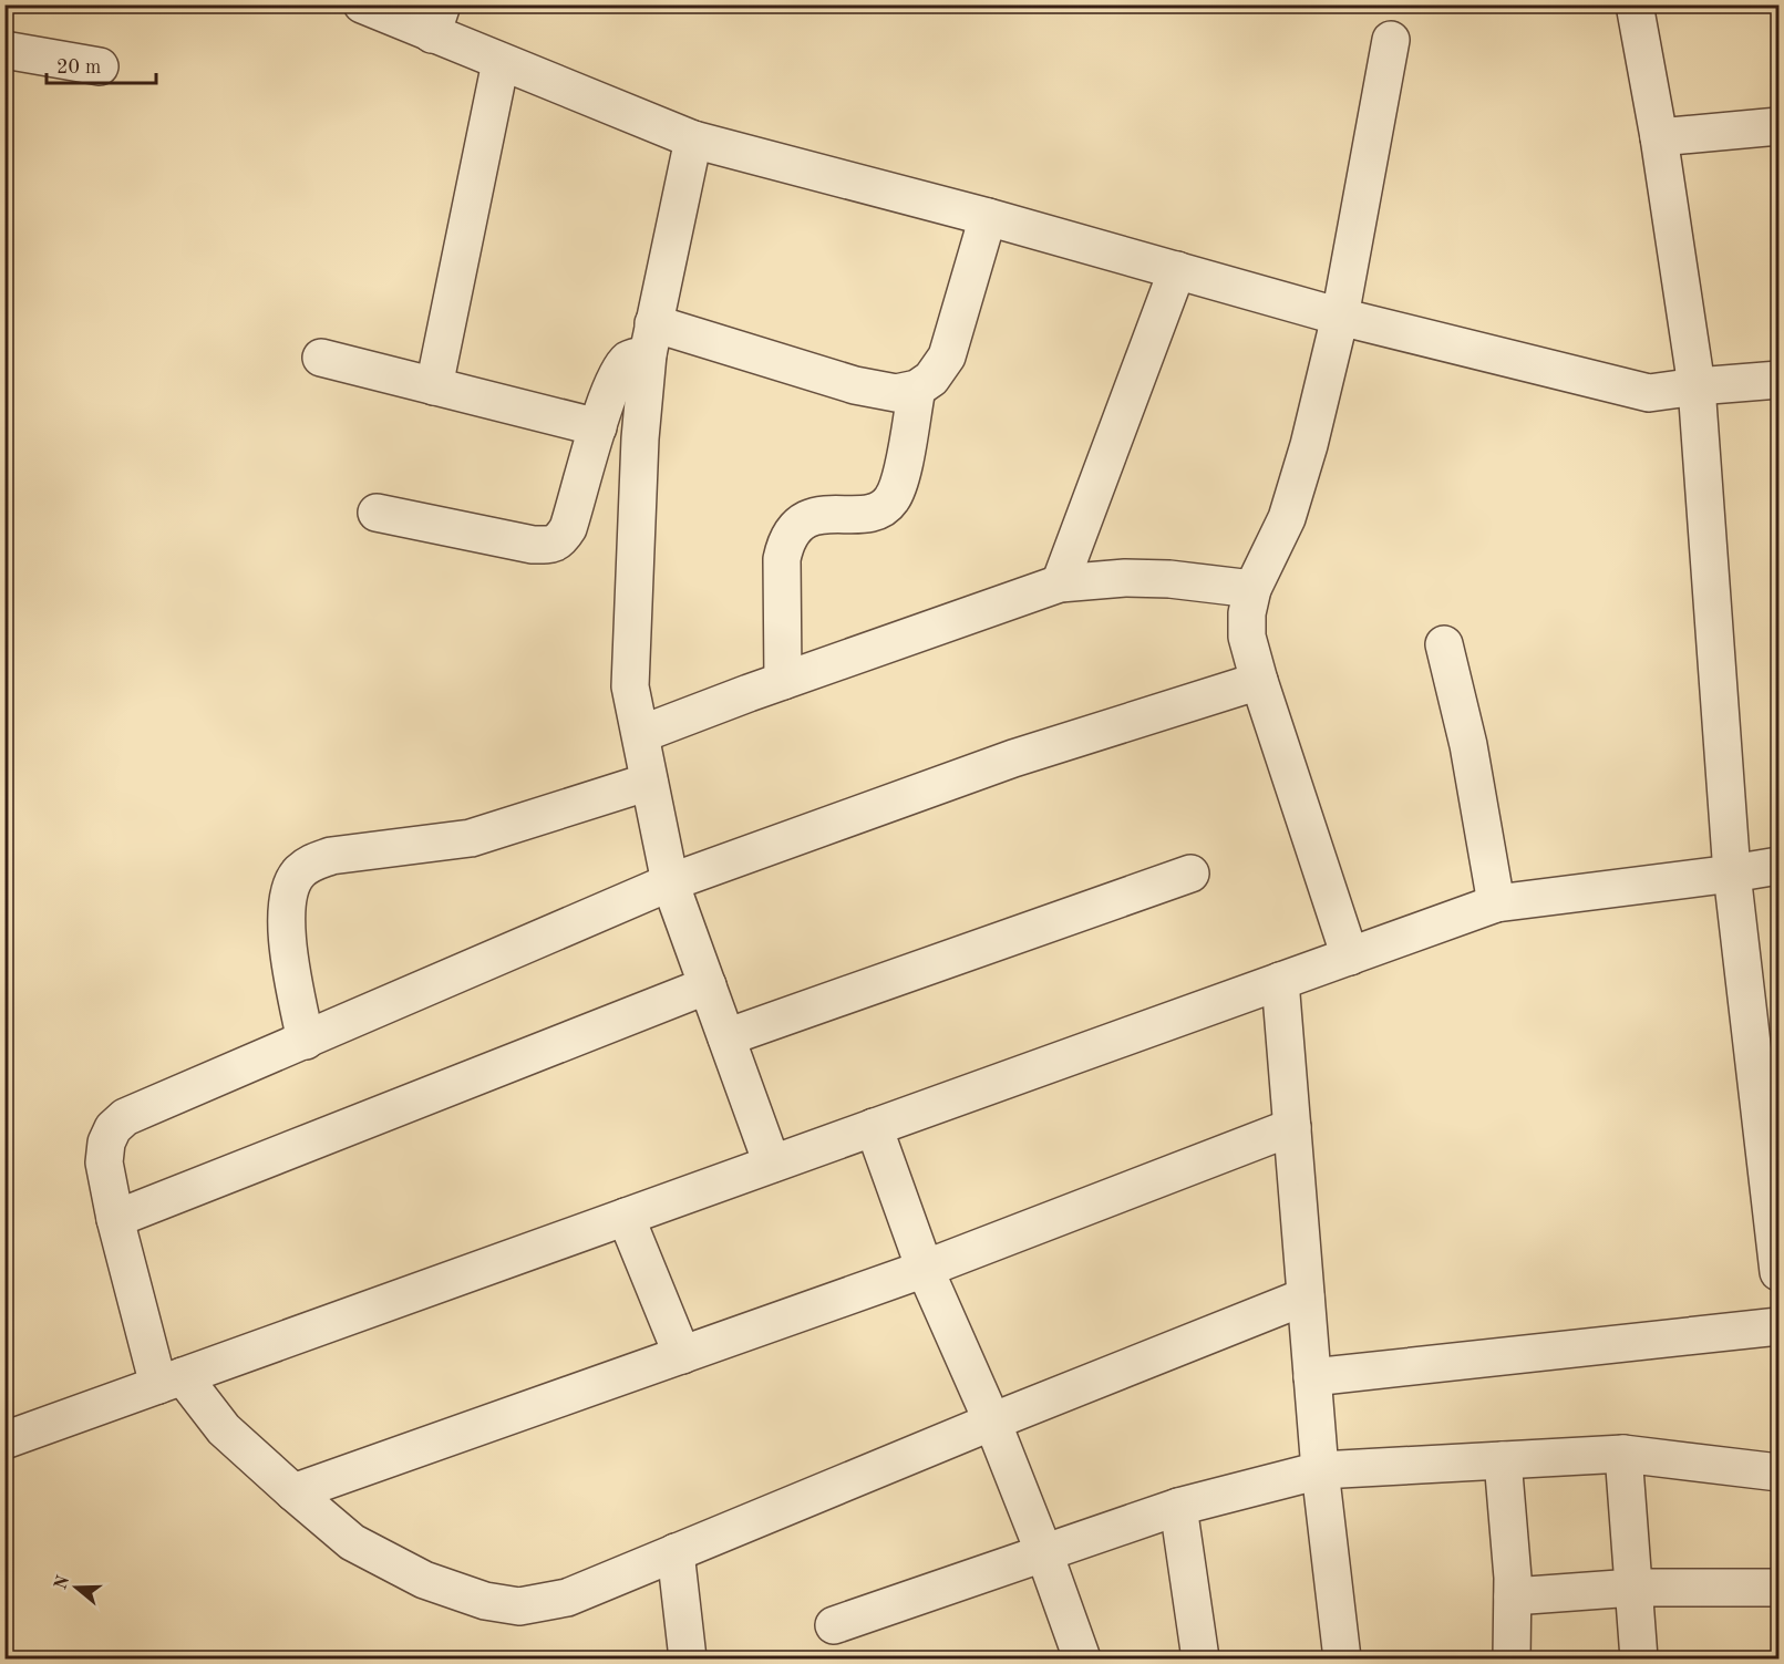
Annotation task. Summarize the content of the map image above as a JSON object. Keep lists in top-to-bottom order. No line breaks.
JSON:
{"scale_bar":"20 m","north":"left"}
